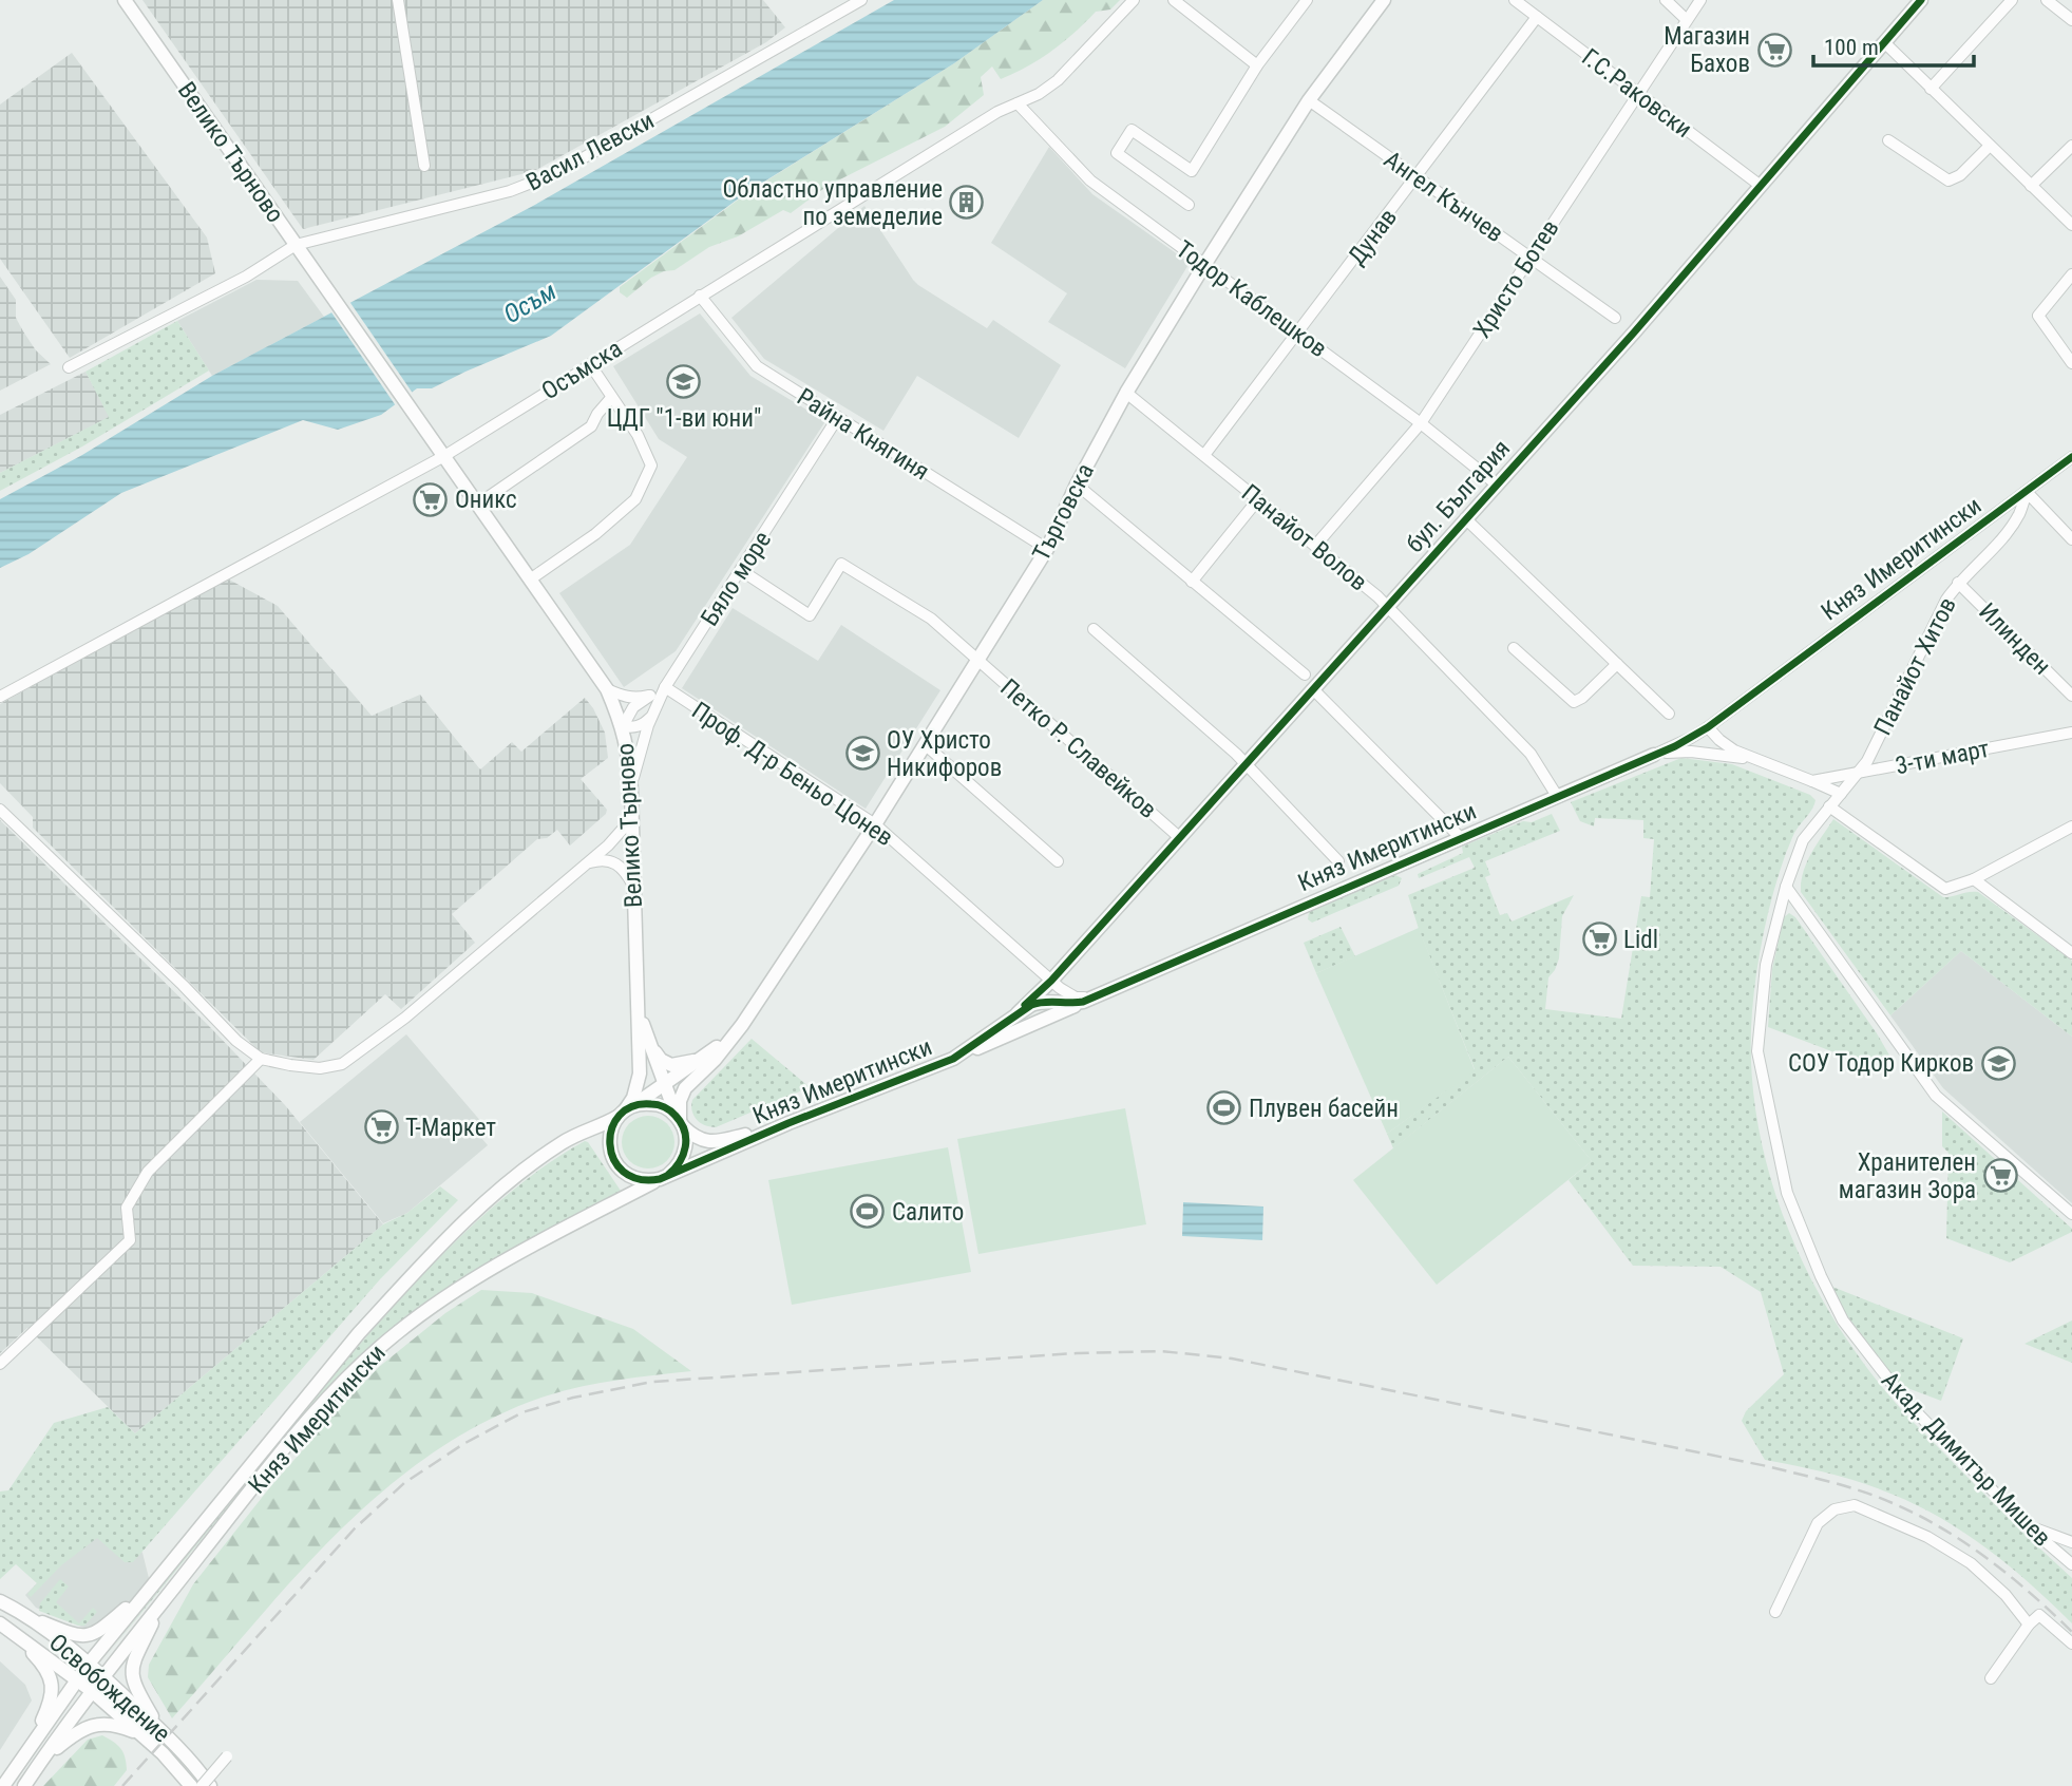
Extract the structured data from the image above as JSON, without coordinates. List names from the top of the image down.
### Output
{
  "streets": {
    "street": [
      "Г.С.Раковски",
      "Васил Левски",
      "Велико Търново",
      "Ангел Кънчев",
      "Дунав",
      "Христо Ботев",
      "Тодор Каблешков",
      "Осъмска",
      "Райна Княгиня",
      "бул. България",
      "Търговска",
      "Панайот Волов",
      "Княз Имеритински",
      "Бяло море",
      "Илинден",
      "Панайот Хитов",
      "Петко Р. Славейков",
      "3-ти март",
      "Проф. Д-р Беньо Цонев",
      "Акад. Димитър Мишев",
      "Освобождение"
    ]
  },
  "crossings": [
    ["Г.С.Раковски", "Дунав"],
    ["Г.С.Раковски", "Христо Ботев"],
    ["Г.С.Раковски", "бул. България"],
    ["Васил Левски", "Велико Търново"],
    ["Велико Търново", "Осъмска"],
    ["Велико Търново", "Княз Имеритински"],
    ["Велико Търново", "Бяло море"],
    ["Ангел Кънчев", "Дунав"],
    ["Ангел Кънчев", "Христо Ботев"],
    ["Ангел Кънчев", "Търговска"],
    ["Дунав", "Тодор Каблешков"],
    ["Дунав", "Панайот Волов"],
    ["Христо Ботев", "Тодор Каблешков"],
    ["Христо Ботев", "Панайот Волов"],
    ["Тодор Каблешков", "Осъмска"],
    ["Тодор Каблешков", "бул. България"],
    ["Тодор Каблешков", "Търговска"],
    ["Осъмска", "Райна Княгиня"],
    ["Райна Княгиня", "Търговска"],
    ["Райна Княгиня", "Бяло море"],
    ["бул. България", "Панайот Волов"],
    ["бул. България", "Княз Имеритински"],
    ["бул. България", "Петко Р. Славейков"],
    ["бул. България", "Проф. Д-р Беньо Цонев"],
    ["Търговска", "Панайот Волов"],
    ["Търговска", "Петко Р. Славейков"],
    ["Търговска", "Проф. Д-р Беньо Цонев"],
    ["Панайот Волов", "Княз Имеритински"],
    ["Княз Имеритински", "Панайот Хитов"],
    ["Княз Имеритински", "Проф. Д-р Беньо Цонев"],
    ["Княз Имеритински", "Освобождение"],
    ["Бяло море", "Петко Р. Славейков"],
    ["Бяло море", "Проф. Д-р Беньо Цонев"],
    ["Илинден", "Панайот Хитов"],
    ["Панайот Хитов", "3-ти март"],
    ["Панайот Хитов", "Акад. Димитър Мишев"],
    ["3-ти март", "Акад. Димитър Мишев"]
  ],
  "water": ["Осъм"],
  "places": {
    "supermarket": [
      "Магазин Бахов",
      "Оникс",
      "Lidl",
      "Т-Маркет",
      "Хранителен магазин Зора"
    ],
    "building": ["Областно управление по земеделие"],
    "school or university": ["ЦДГ \"1-ви юни\"", "ОУ Христо Никифоров", "СОУ Тодор Кирков"],
    "sports": ["Плувен басейн", "Салито"]
  },
  "scale_bar": "100 m"
}
